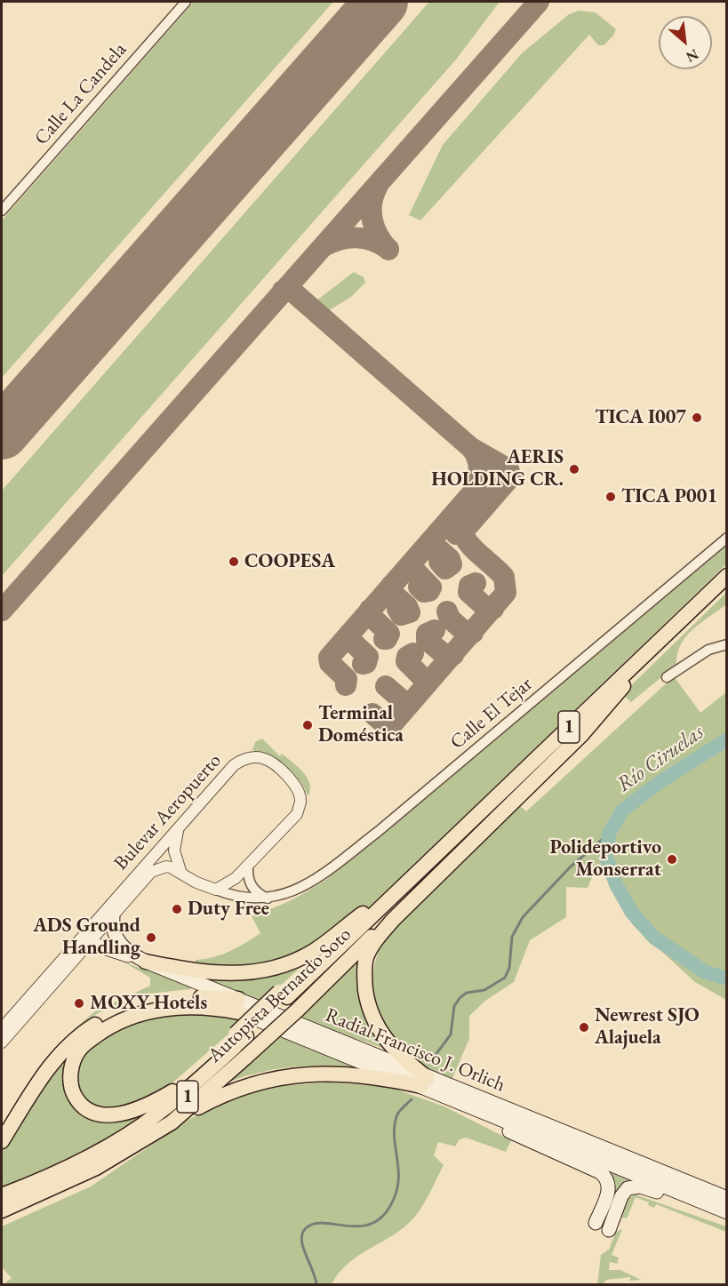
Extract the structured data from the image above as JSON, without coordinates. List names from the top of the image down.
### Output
{
  "streets": {
    "highway": ["1", "Autopista Bernardo Soto"],
    "main road": ["Radial Francisco J. Orlich"],
    "street": ["Calle La Candela", "Calle El Tejar", "Bulevar Aeropuerto"]
  },
  "crossings": [
    ["Calle El Tejar", "Bulevar Aeropuerto"],
    ["1", "Autopista Bernardo Soto"],
    ["Bulevar Aeropuerto", "Radial Francisco J. Orlich"]
  ],
  "water": ["Río Ciruelas"],
  "places": [
    "TICA I007",
    "AERIS HOLDING CR.",
    "TICA P001",
    "COOPESA",
    "Terminal Doméstica",
    "Polideportivo Monserrat",
    "Duty Free",
    "ADS Ground Handling",
    "MOXY Hotels",
    "Newrest SJO Alajuela"
  ],
  "north": "bottom right"
}
